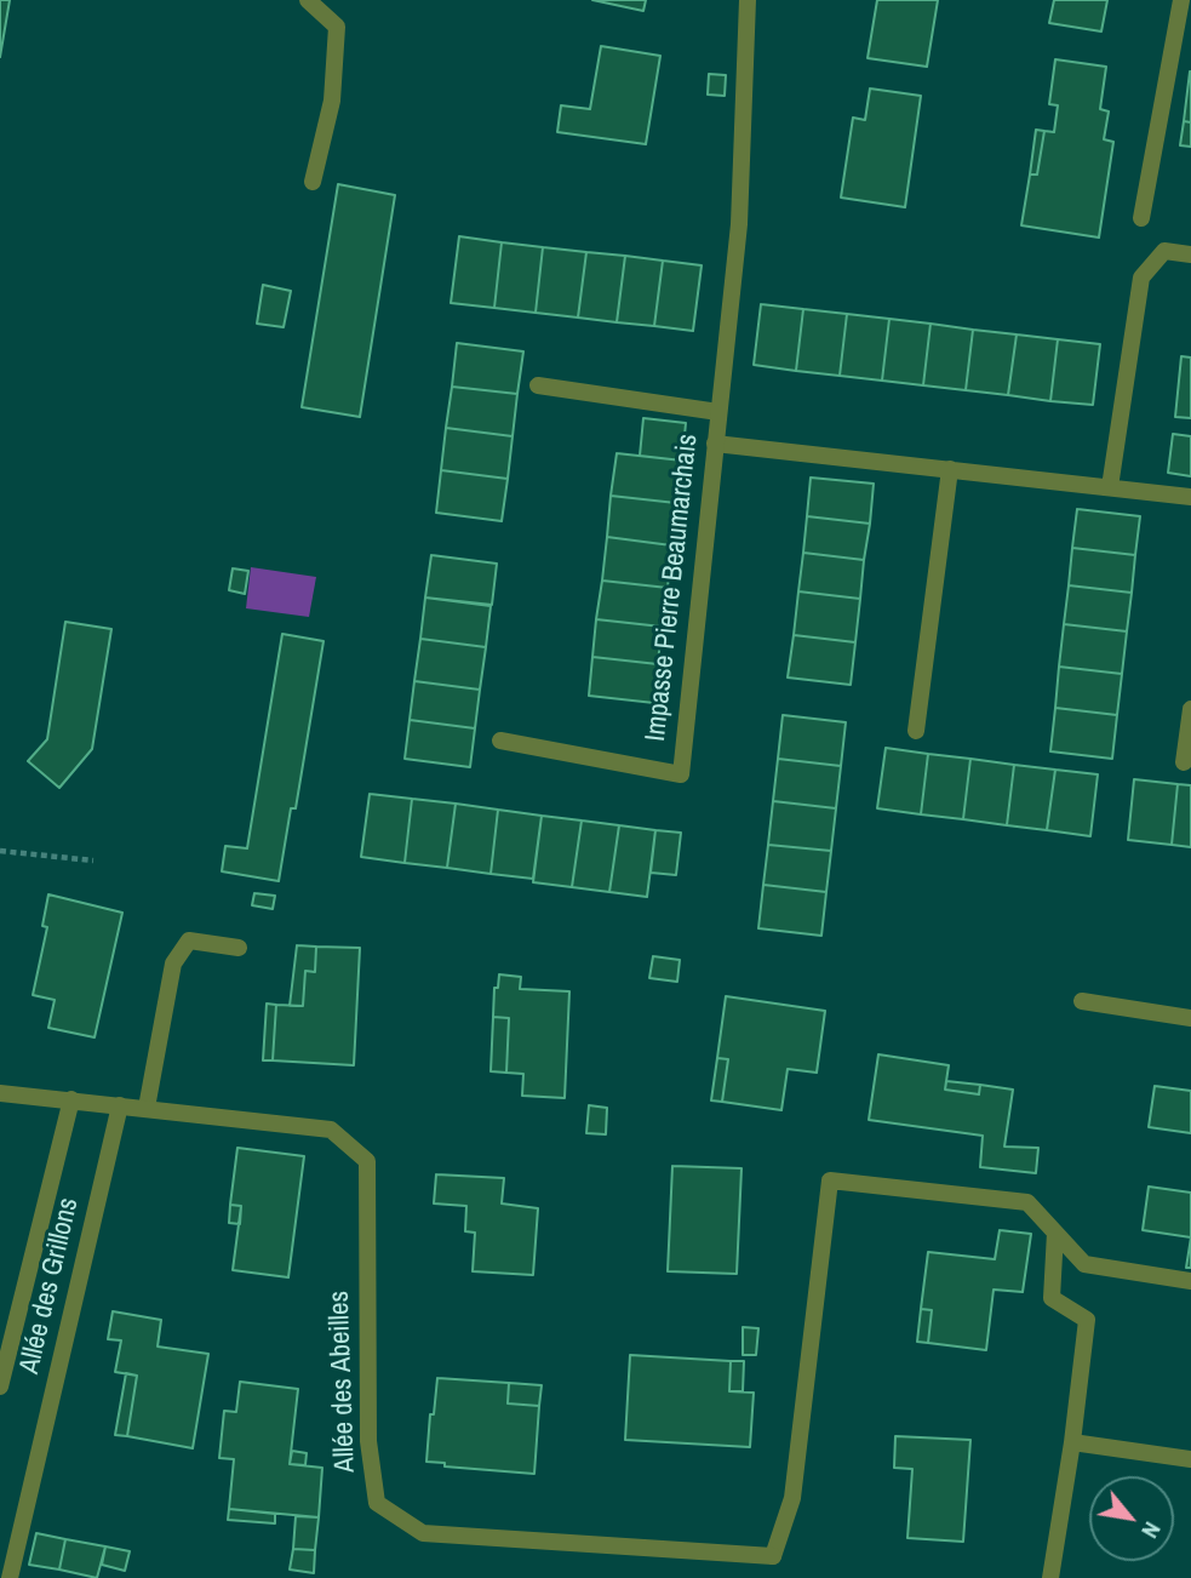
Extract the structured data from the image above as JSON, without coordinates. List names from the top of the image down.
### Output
{
  "streets": {
    "street": ["Impasse Pierre Beaumarchais", "Allée des Grillons", "Allée des Abeilles"]
  },
  "crossings": [
    ["Allée des Grillons", "Allée des Abeilles"]
  ],
  "north": "bottom right"
}
